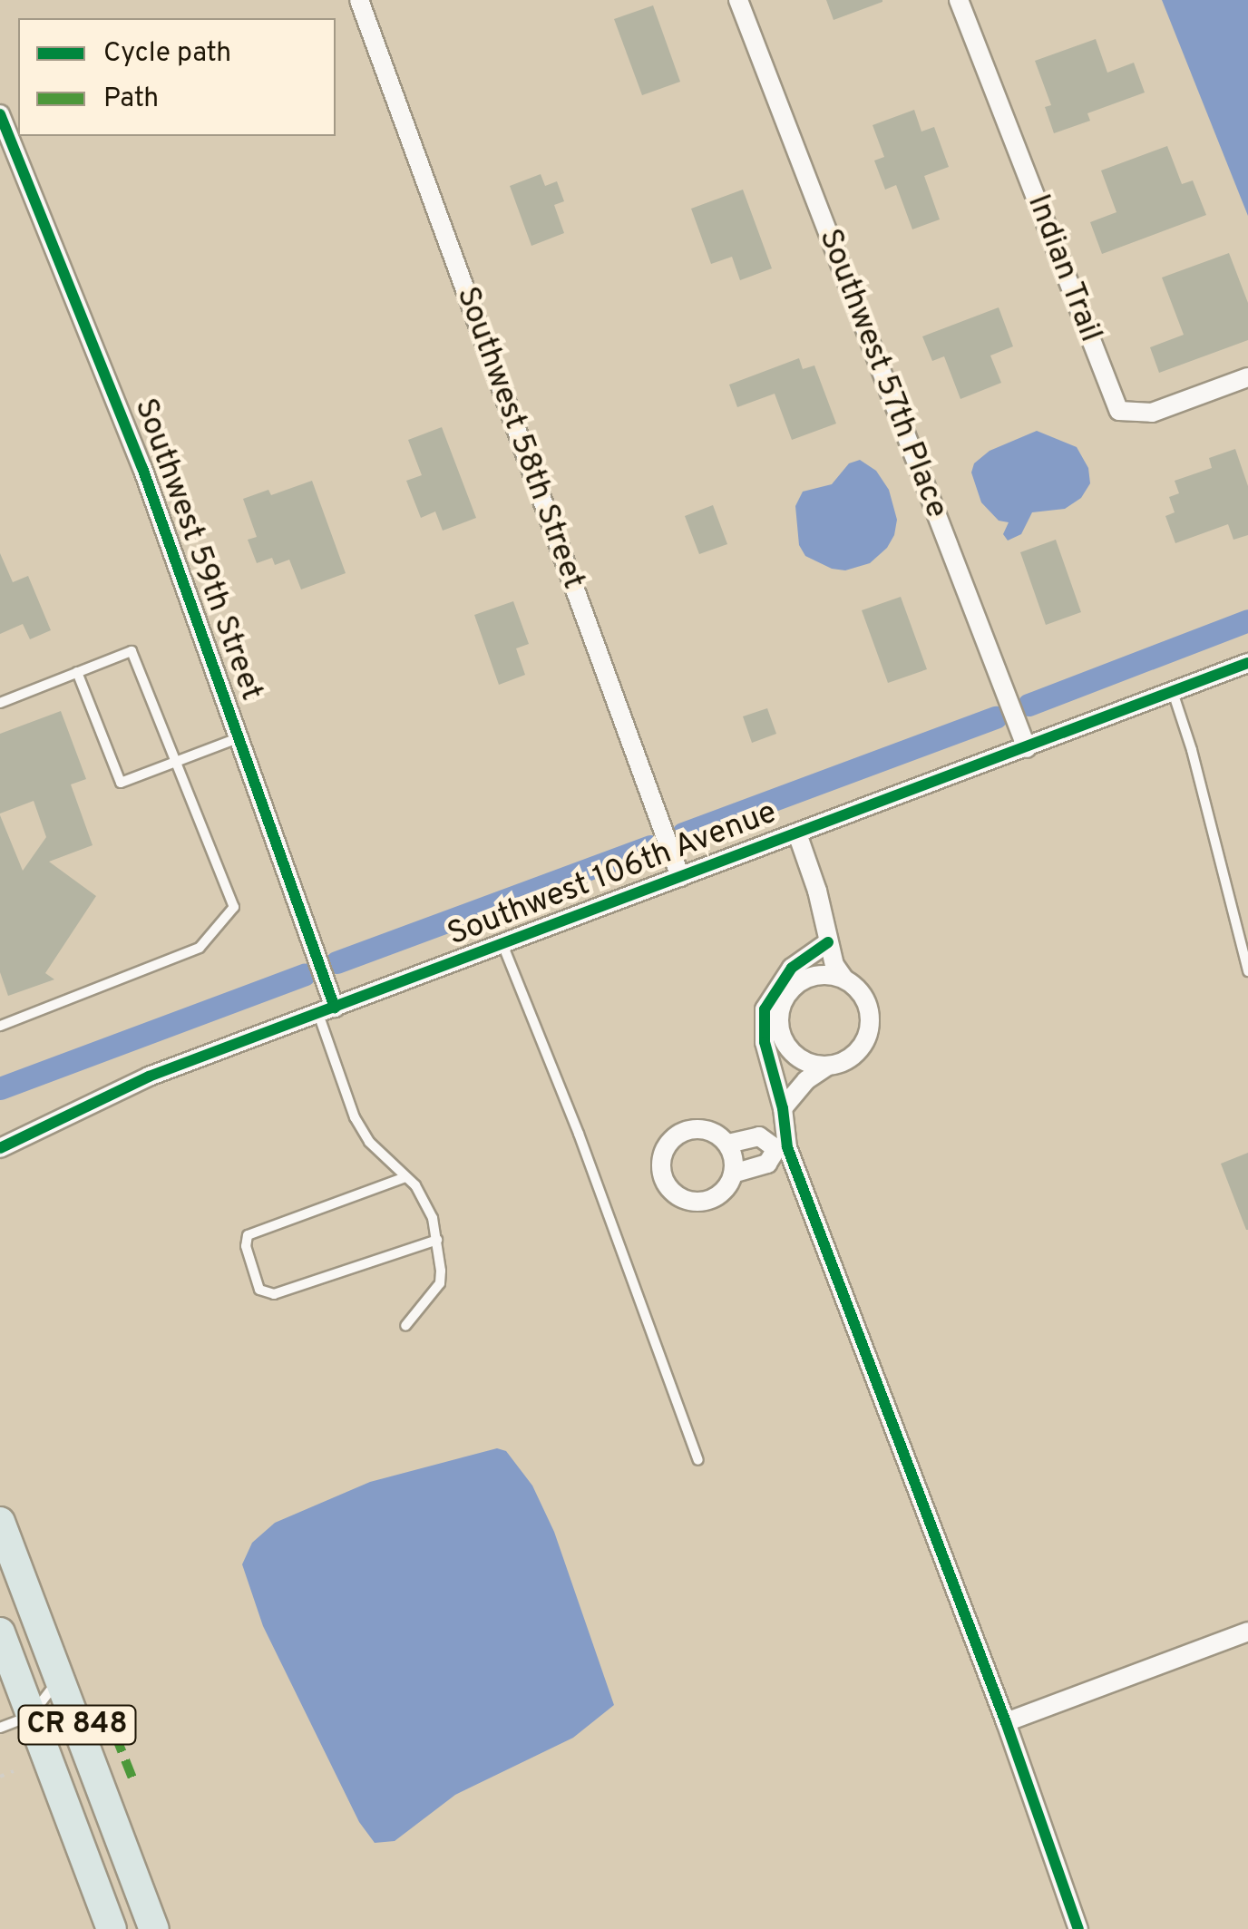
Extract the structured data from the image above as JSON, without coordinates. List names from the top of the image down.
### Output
{
  "streets": {
    "main road": ["CR 848"],
    "street": [
      "Indian Trail",
      "Southwest 57th Place",
      "Southwest 58th Street",
      "Southwest 59th Street",
      "Southwest 106th Avenue"
    ]
  },
  "crossings": [
    ["Southwest 57th Place", "Southwest 106th Avenue"],
    ["Southwest 58th Street", "Southwest 106th Avenue"],
    ["Southwest 59th Street", "Southwest 106th Avenue"]
  ],
  "legend": ["Cycle path", "Path"]
}
